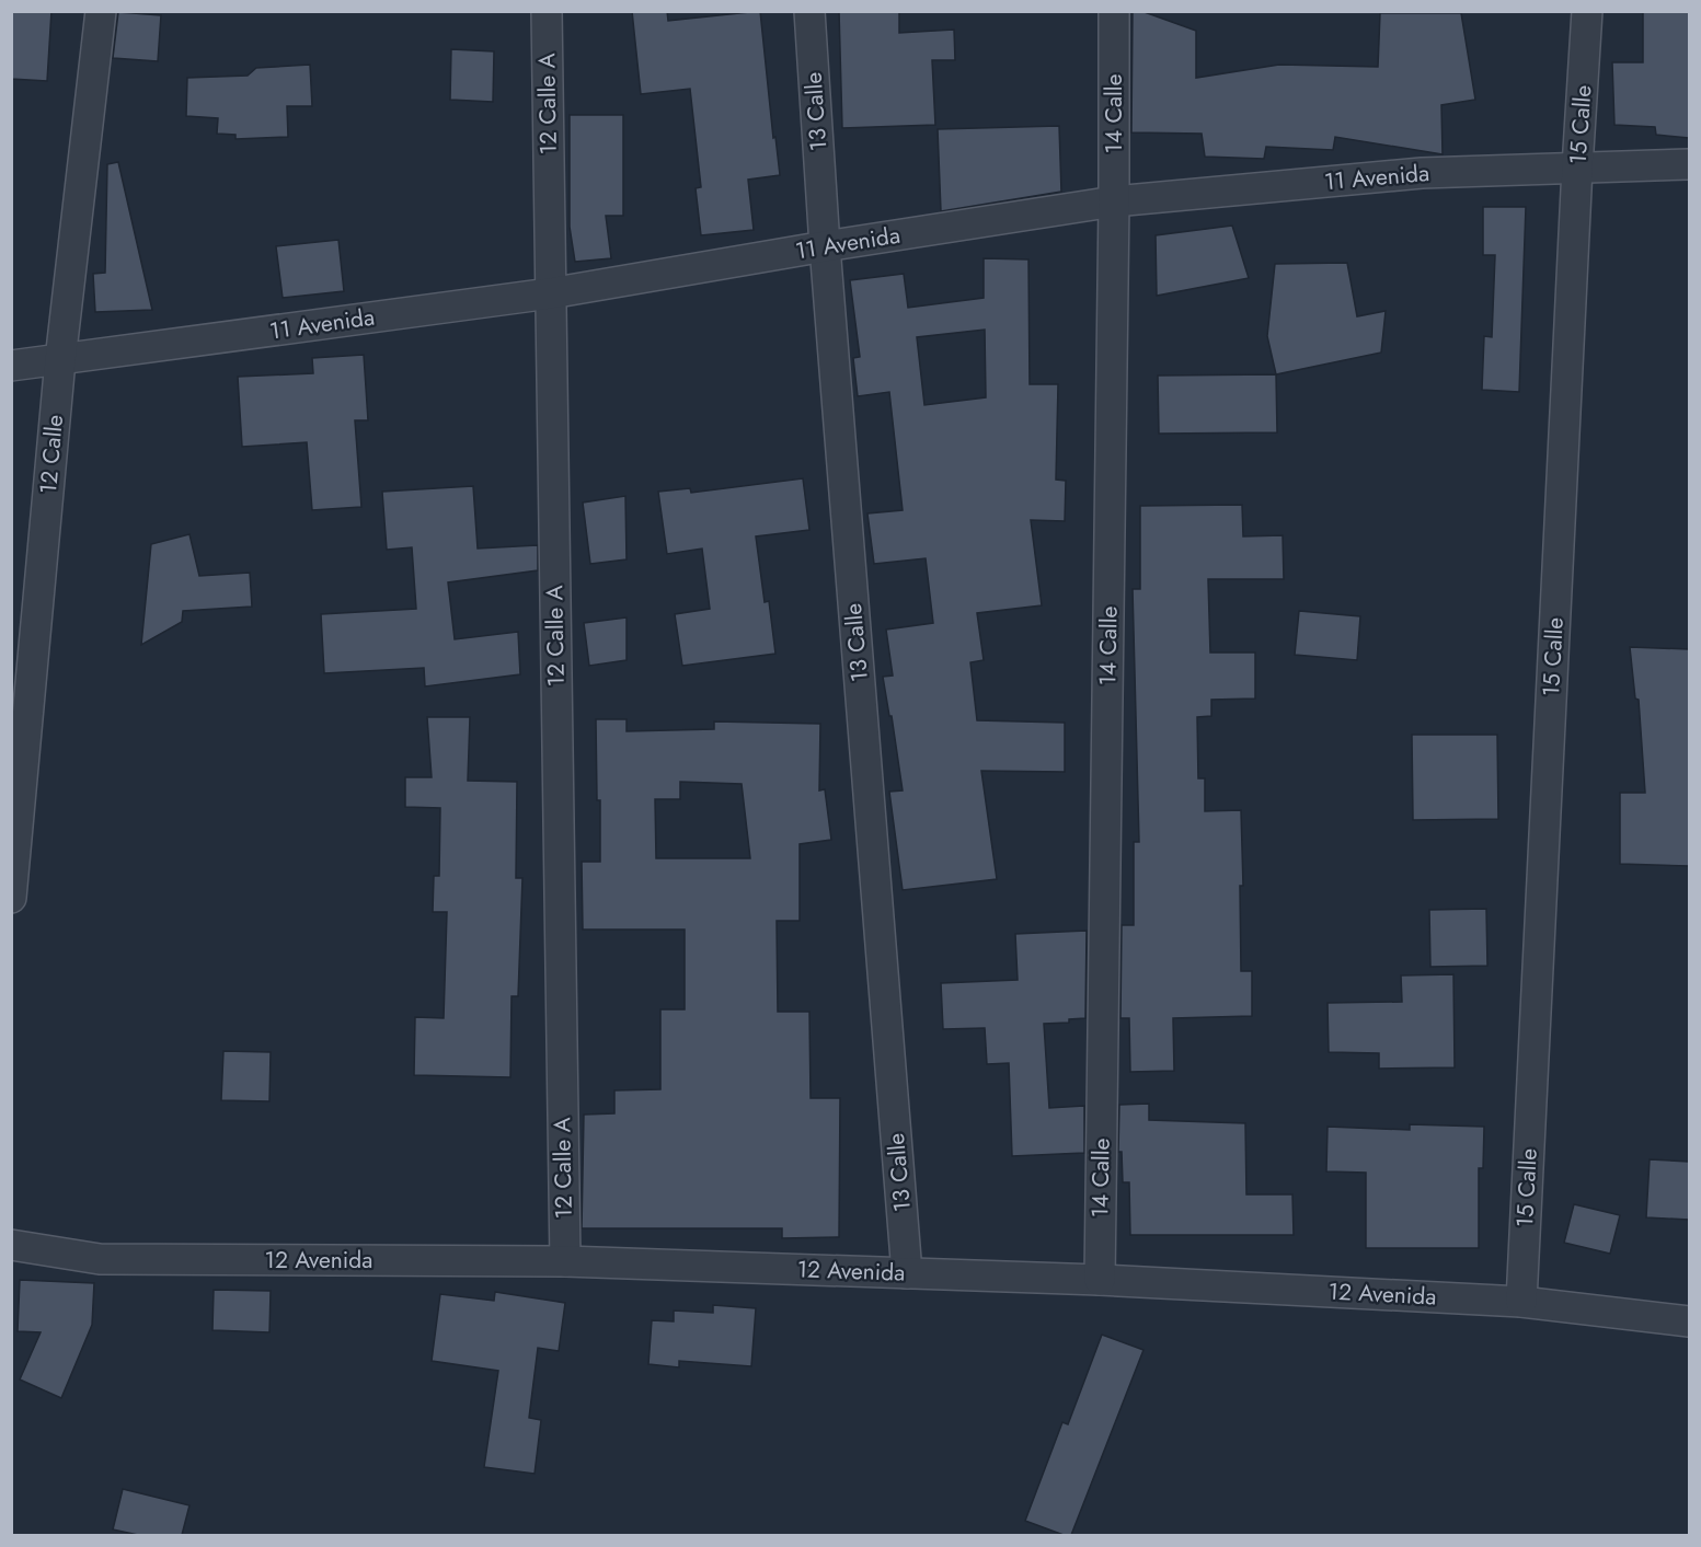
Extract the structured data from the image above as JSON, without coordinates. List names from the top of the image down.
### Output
{
  "streets": {
    "street": [
      "12 Calle A",
      "13 Calle",
      "14 Calle",
      "15 Calle",
      "11 Avenida",
      "12 Calle",
      "12 Avenida"
    ]
  },
  "crossings": [
    ["12 Calle A", "11 Avenida"],
    ["12 Calle A", "12 Avenida"],
    ["13 Calle", "11 Avenida"],
    ["13 Calle", "12 Avenida"],
    ["14 Calle", "11 Avenida"],
    ["14 Calle", "12 Avenida"],
    ["15 Calle", "11 Avenida"],
    ["15 Calle", "12 Avenida"],
    ["11 Avenida", "12 Calle"]
  ]
}
